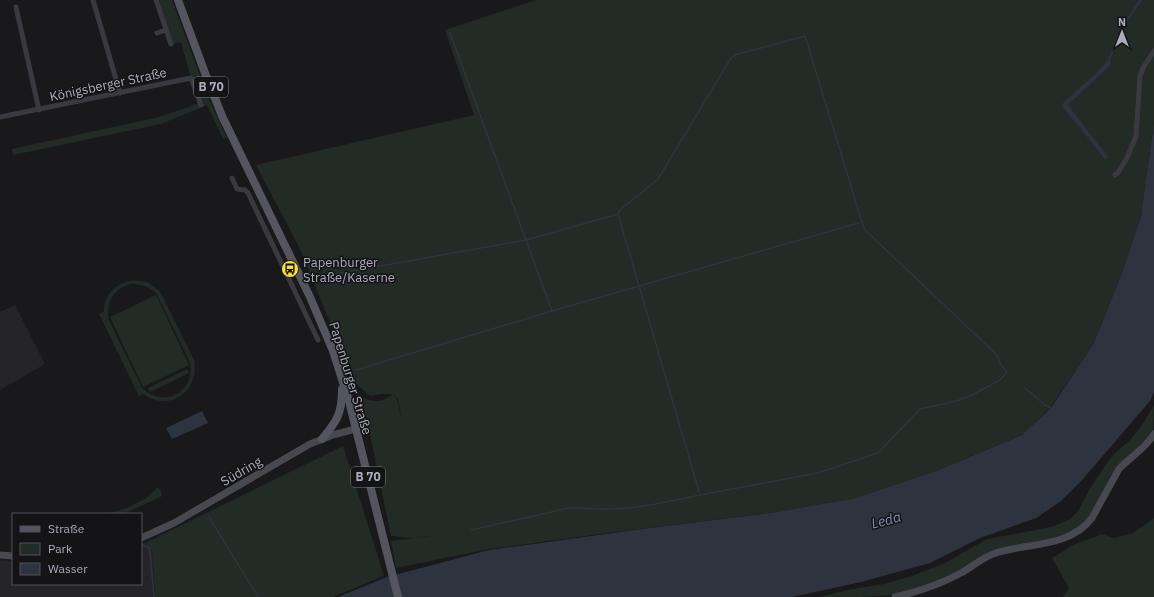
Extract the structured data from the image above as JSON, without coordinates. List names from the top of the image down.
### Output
{
  "streets": {
    "main road": ["B 70", "Papenburger Straße"],
    "street": ["Königsberger Straße", "Südring"]
  },
  "crossings": [
    ["Papenburger Straße", "Südring"]
  ],
  "water": ["Leda"],
  "places": {
    "bus stop": ["Papenburger Straße/Kaserne"]
  },
  "legend": ["Straße", "Park", "Wasser"],
  "north": "top"
}
